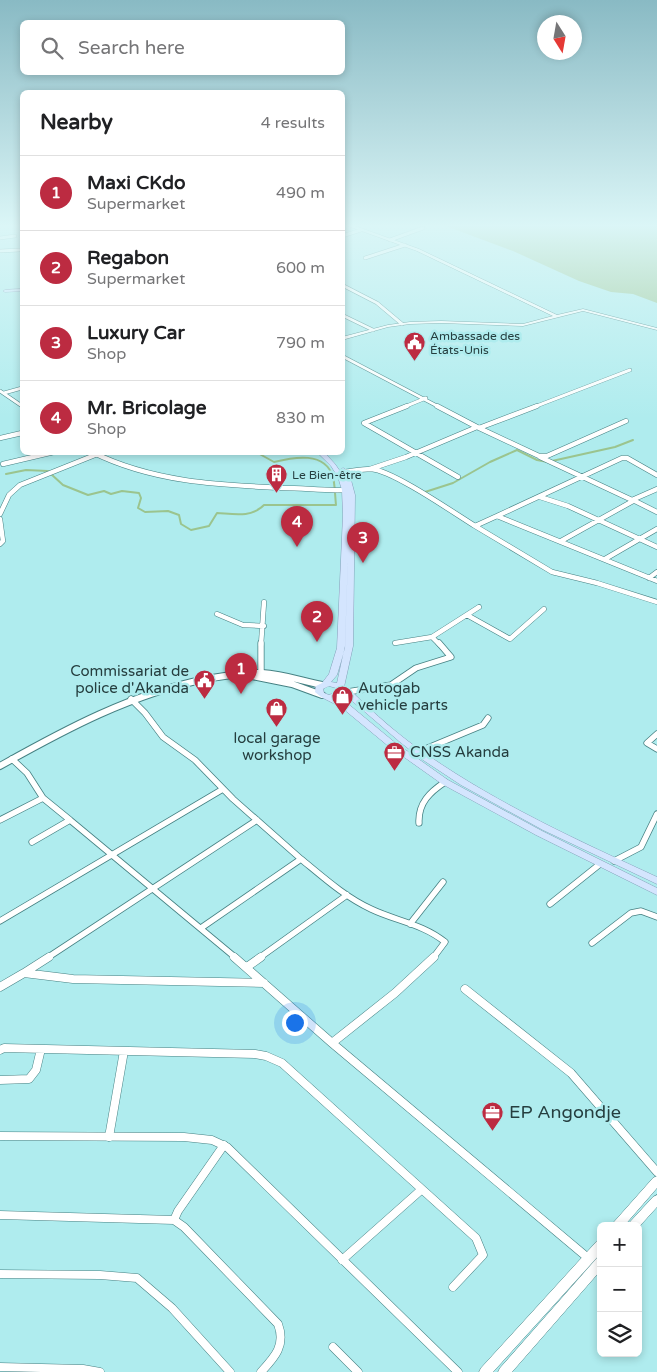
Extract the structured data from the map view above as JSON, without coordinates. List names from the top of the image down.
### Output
{
  "places": {
    "public building": ["Ambassade des États-Unis", "Commissariat de police d'Akanda"],
    "building": ["Le Bien-être"],
    "shop": ["Autogab vehicle parts", "local garage workshop"],
    "office": ["CNSS Akanda", "EP Angondje"]
  },
  "north": "bottom",
  "page": {
    "search": "Search here",
    "heading": ["Nearby", "4 results"],
    "list": [
      {
        "mark": "1",
        "name": "Maxi CKdo",
        "note": "Supermarket",
        "value": "490 m"
      },
      {
        "mark": "2",
        "name": "Regabon",
        "note": "Supermarket",
        "value": "600 m"
      },
      {
        "mark": "3",
        "name": "Luxury Car",
        "note": "Shop",
        "value": "790 m"
      },
      {
        "mark": "4",
        "name": "Mr. Bricolage",
        "note": "Shop",
        "value": "830 m"
      }
    ],
    "pins": [
      "4",
      "3",
      "2",
      "1"
    ],
    "map_buttons": ["+", "−"]
  }
}
